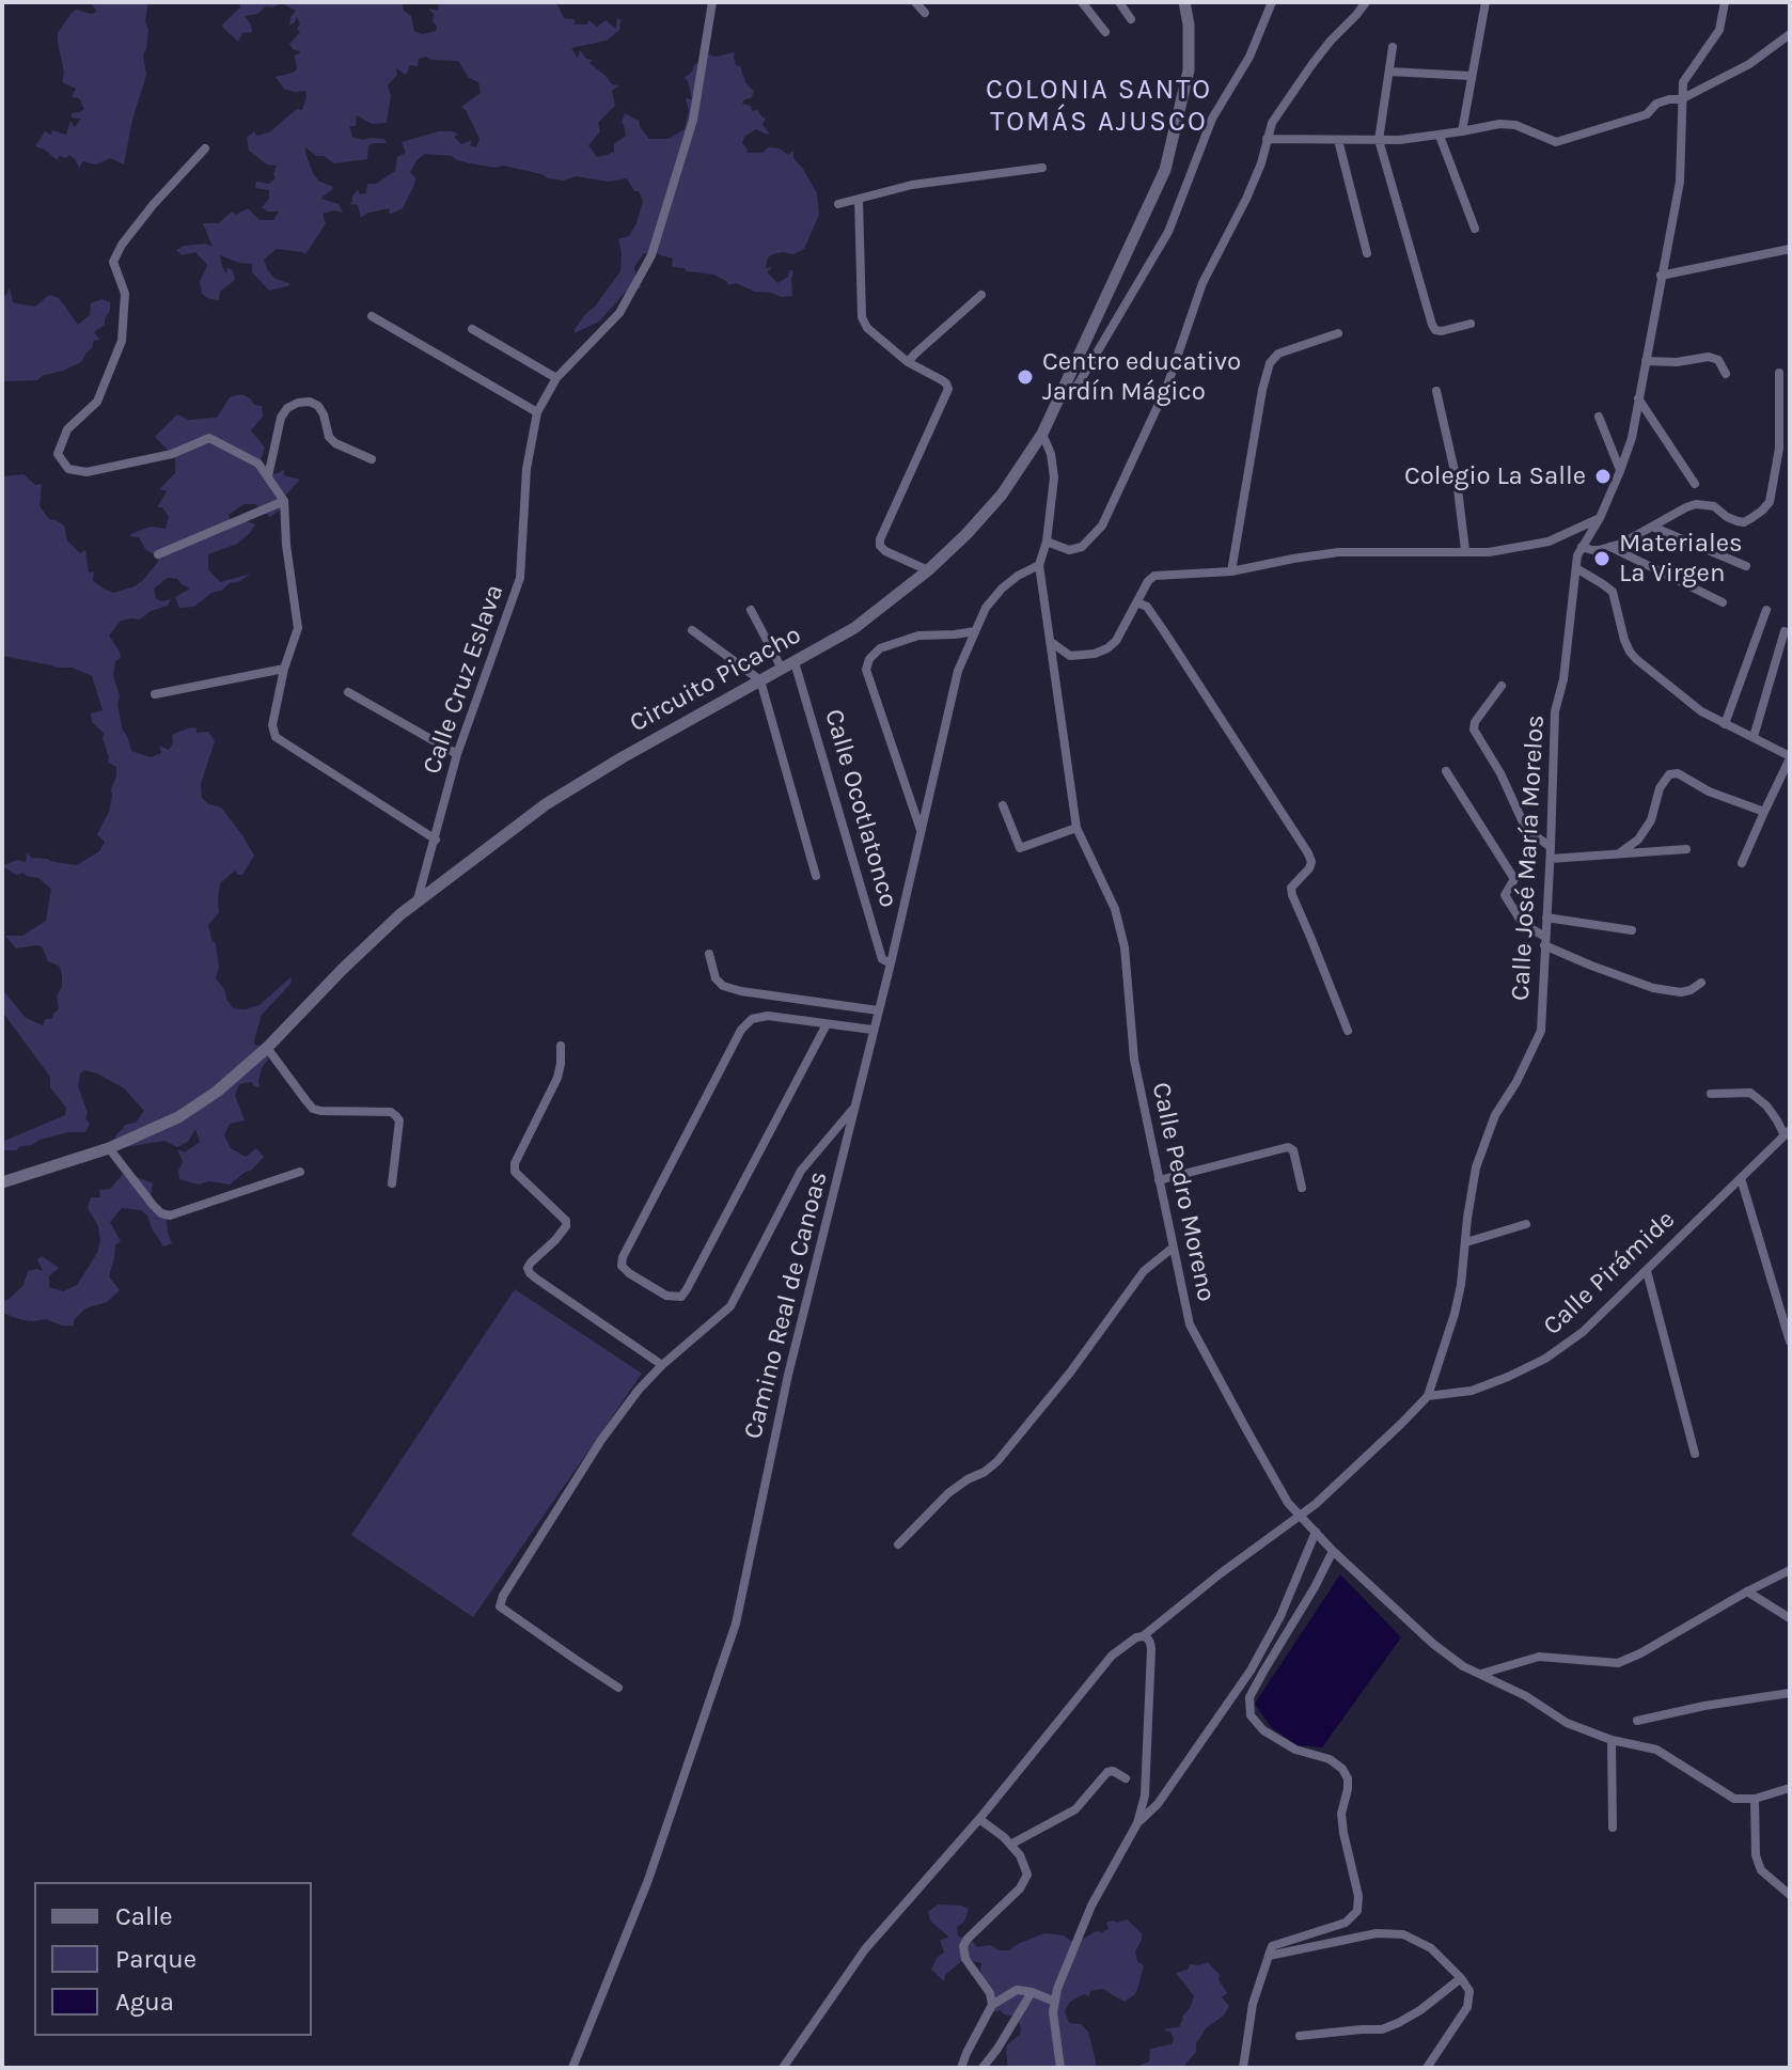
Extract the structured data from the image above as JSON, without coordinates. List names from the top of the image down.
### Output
{
  "streets": {
    "main road": ["Circuito Picacho"],
    "street": [
      "Calle Cruz Eslava",
      "Calle Ocotlatonco",
      "Calle José María Morelos",
      "Calle Pedro Moreno",
      "Calle Pirámide",
      "Camino Real de Canoas"
    ]
  },
  "crossings": [
    ["Calle Cruz Eslava", "Circuito Picacho"],
    ["Circuito Picacho", "Calle Ocotlatonco"],
    ["Circuito Picacho", "Calle Pedro Moreno"],
    ["Calle Ocotlatonco", "Camino Real de Canoas"],
    ["Calle José María Morelos", "Calle Pedro Moreno"],
    ["Calle José María Morelos", "Calle Pirámide"],
    ["Calle Pedro Moreno", "Camino Real de Canoas"]
  ],
  "districts": ["COLONIA SANTO TOMÁS AJUSCO"],
  "places": ["Centro educativo Jardín Mágico", "Colegio La Salle", "Materiales La Virgen"],
  "legend": ["Calle", "Parque", "Agua"]
}
